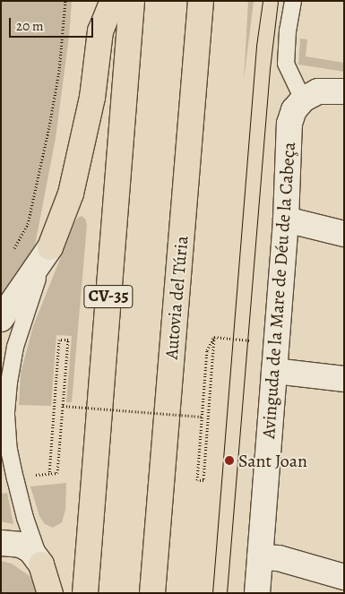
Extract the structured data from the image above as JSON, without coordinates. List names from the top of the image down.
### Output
{
  "streets": {
    "highway": ["CV-35", "Autovia del Túria"],
    "street": ["Avinguda de la Mare de Déu de la Cabeça"]
  },
  "places": ["Sant Joan"],
  "scale_bar": "20 m"
}
